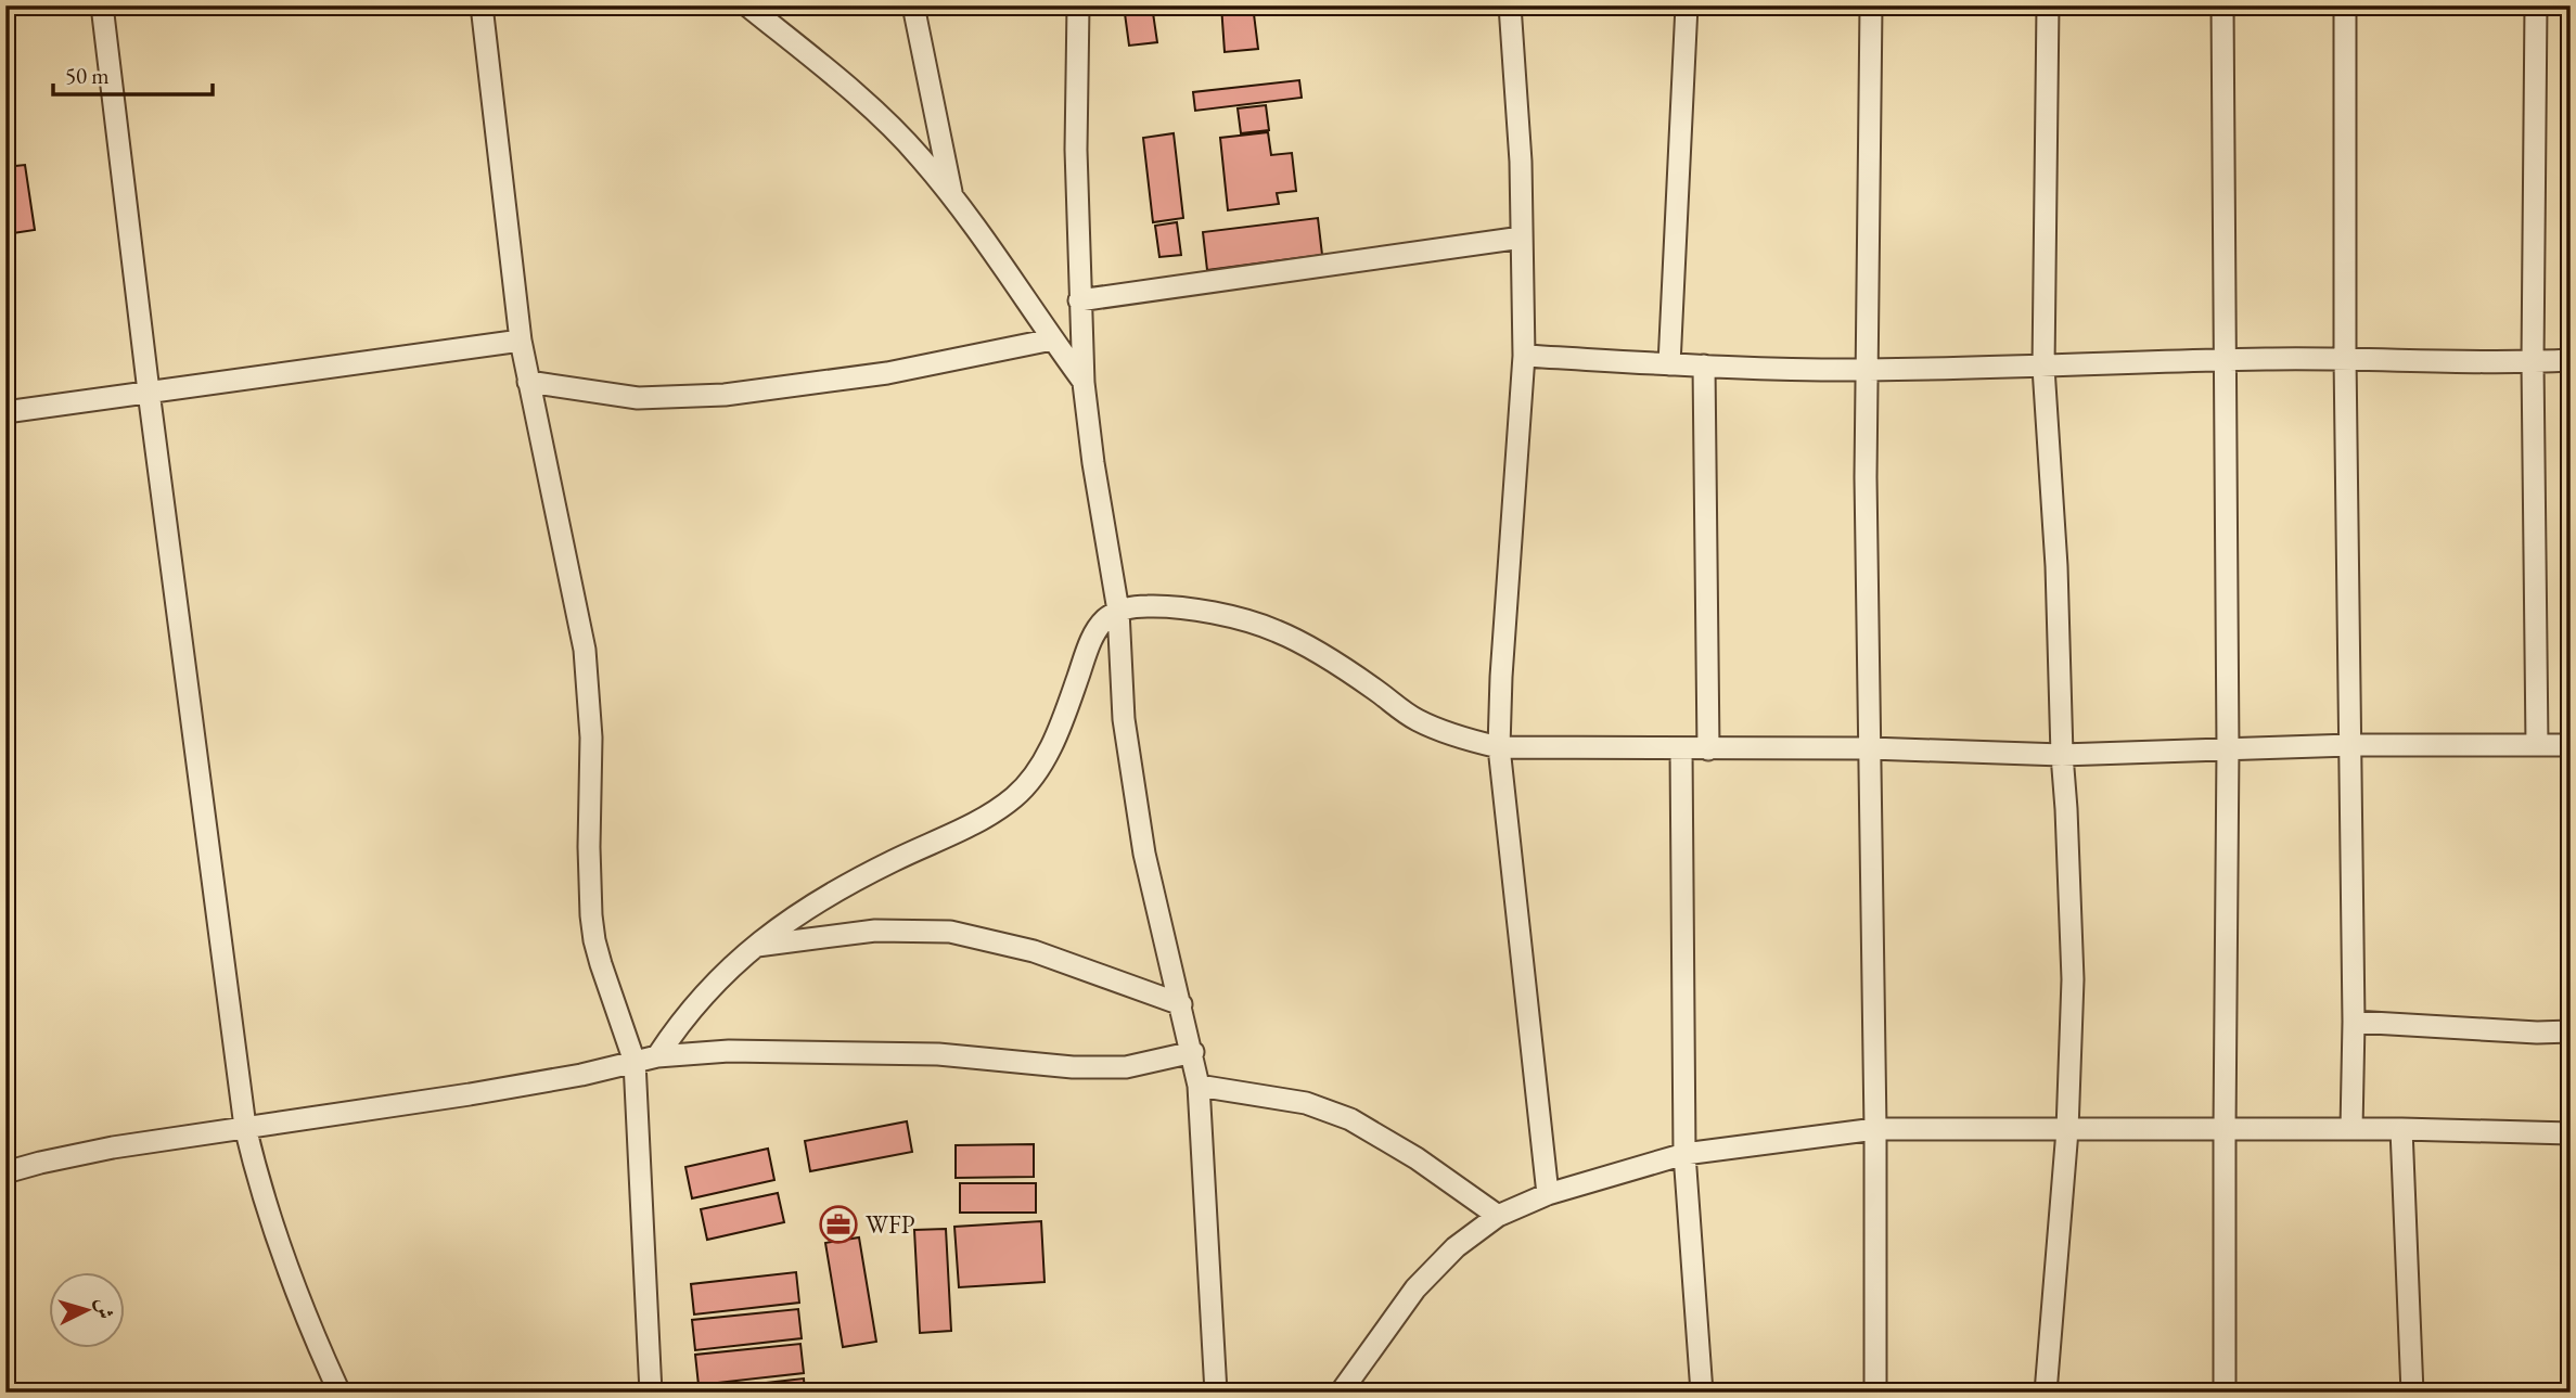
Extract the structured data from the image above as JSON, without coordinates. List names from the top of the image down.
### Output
{
  "places": {
    "office": ["WFP"]
  },
  "scale_bar": "50 m",
  "north": "right"
}
